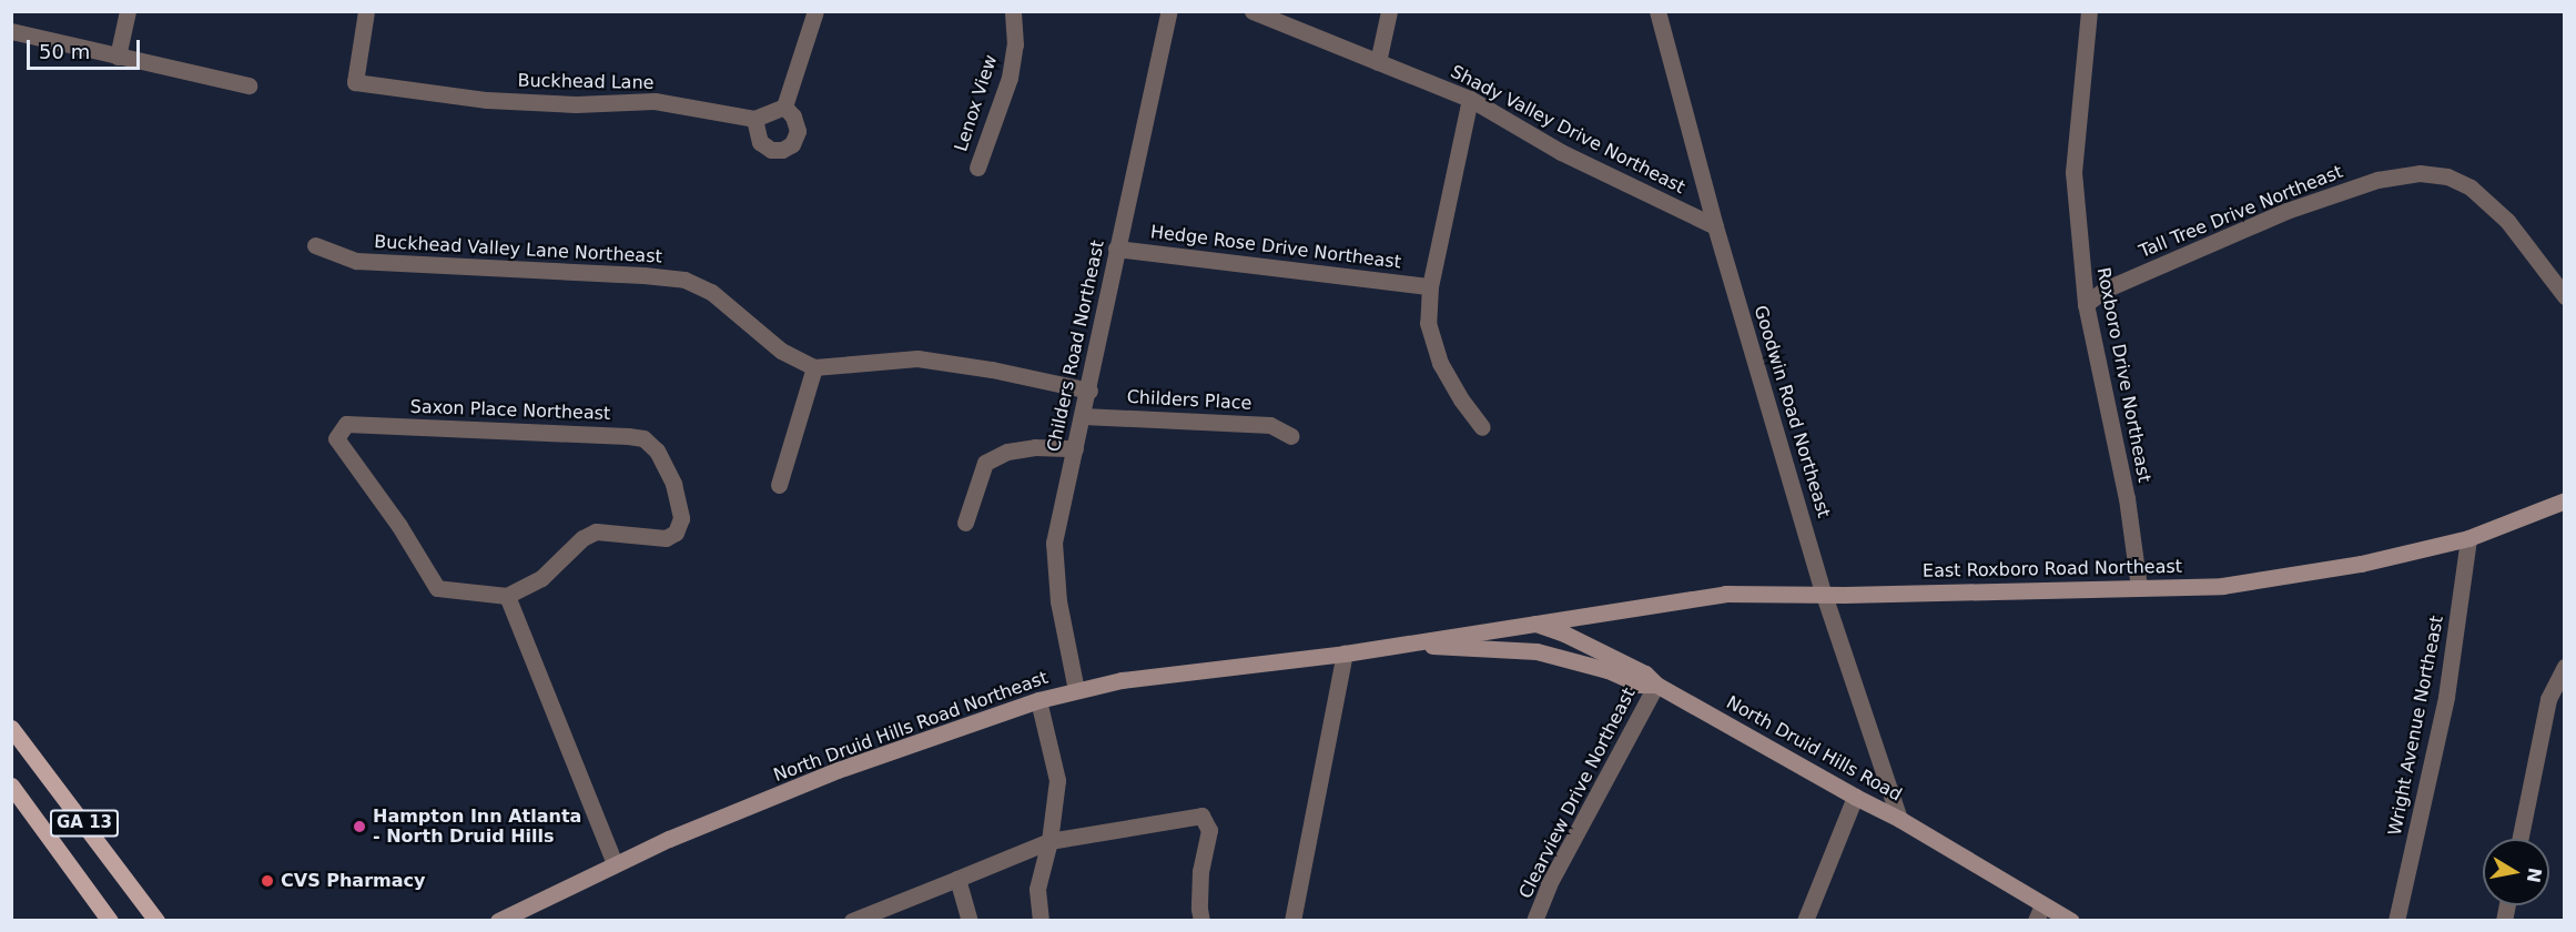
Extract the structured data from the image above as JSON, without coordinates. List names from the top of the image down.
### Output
{
  "streets": {
    "main road": [
      "East Roxboro Road Northeast",
      "North Druid Hills Road Northeast",
      "North Druid Hills Road",
      "GA 13"
    ],
    "street": [
      "Buckhead Lane",
      "Lenox View",
      "Shady Valley Drive Northeast",
      "Tall Tree Drive Northeast",
      "Hedge Rose Drive Northeast",
      "Buckhead Valley Lane Northeast",
      "Childers Road Northeast",
      "Roxboro Drive Northeast",
      "Childers Place",
      "Saxon Place Northeast",
      "Goodwin Road Northeast",
      "Wright Avenue Northeast",
      "Clearview Drive Northeast"
    ]
  },
  "crossings": [
    ["Shady Valley Drive Northeast", "Goodwin Road Northeast"],
    ["Tall Tree Drive Northeast", "Roxboro Drive Northeast"],
    ["Hedge Rose Drive Northeast", "Childers Road Northeast"],
    ["Childers Road Northeast", "Childers Place"],
    ["Childers Road Northeast", "North Druid Hills Road Northeast"],
    ["Roxboro Drive Northeast", "East Roxboro Road Northeast"],
    ["Goodwin Road Northeast", "East Roxboro Road Northeast"],
    ["Goodwin Road Northeast", "North Druid Hills Road"],
    ["East Roxboro Road Northeast", "Wright Avenue Northeast"],
    ["East Roxboro Road Northeast", "North Druid Hills Road Northeast"],
    ["East Roxboro Road Northeast", "North Druid Hills Road"],
    ["North Druid Hills Road Northeast", "North Druid Hills Road"],
    ["North Druid Hills Road Northeast", "Clearview Drive Northeast"],
    ["North Druid Hills Road", "Clearview Drive Northeast"]
  ],
  "places": ["Hampton Inn Atlanta - North Druid Hills", "CVS Pharmacy"],
  "scale_bar": "50 m",
  "north": "right"
}
